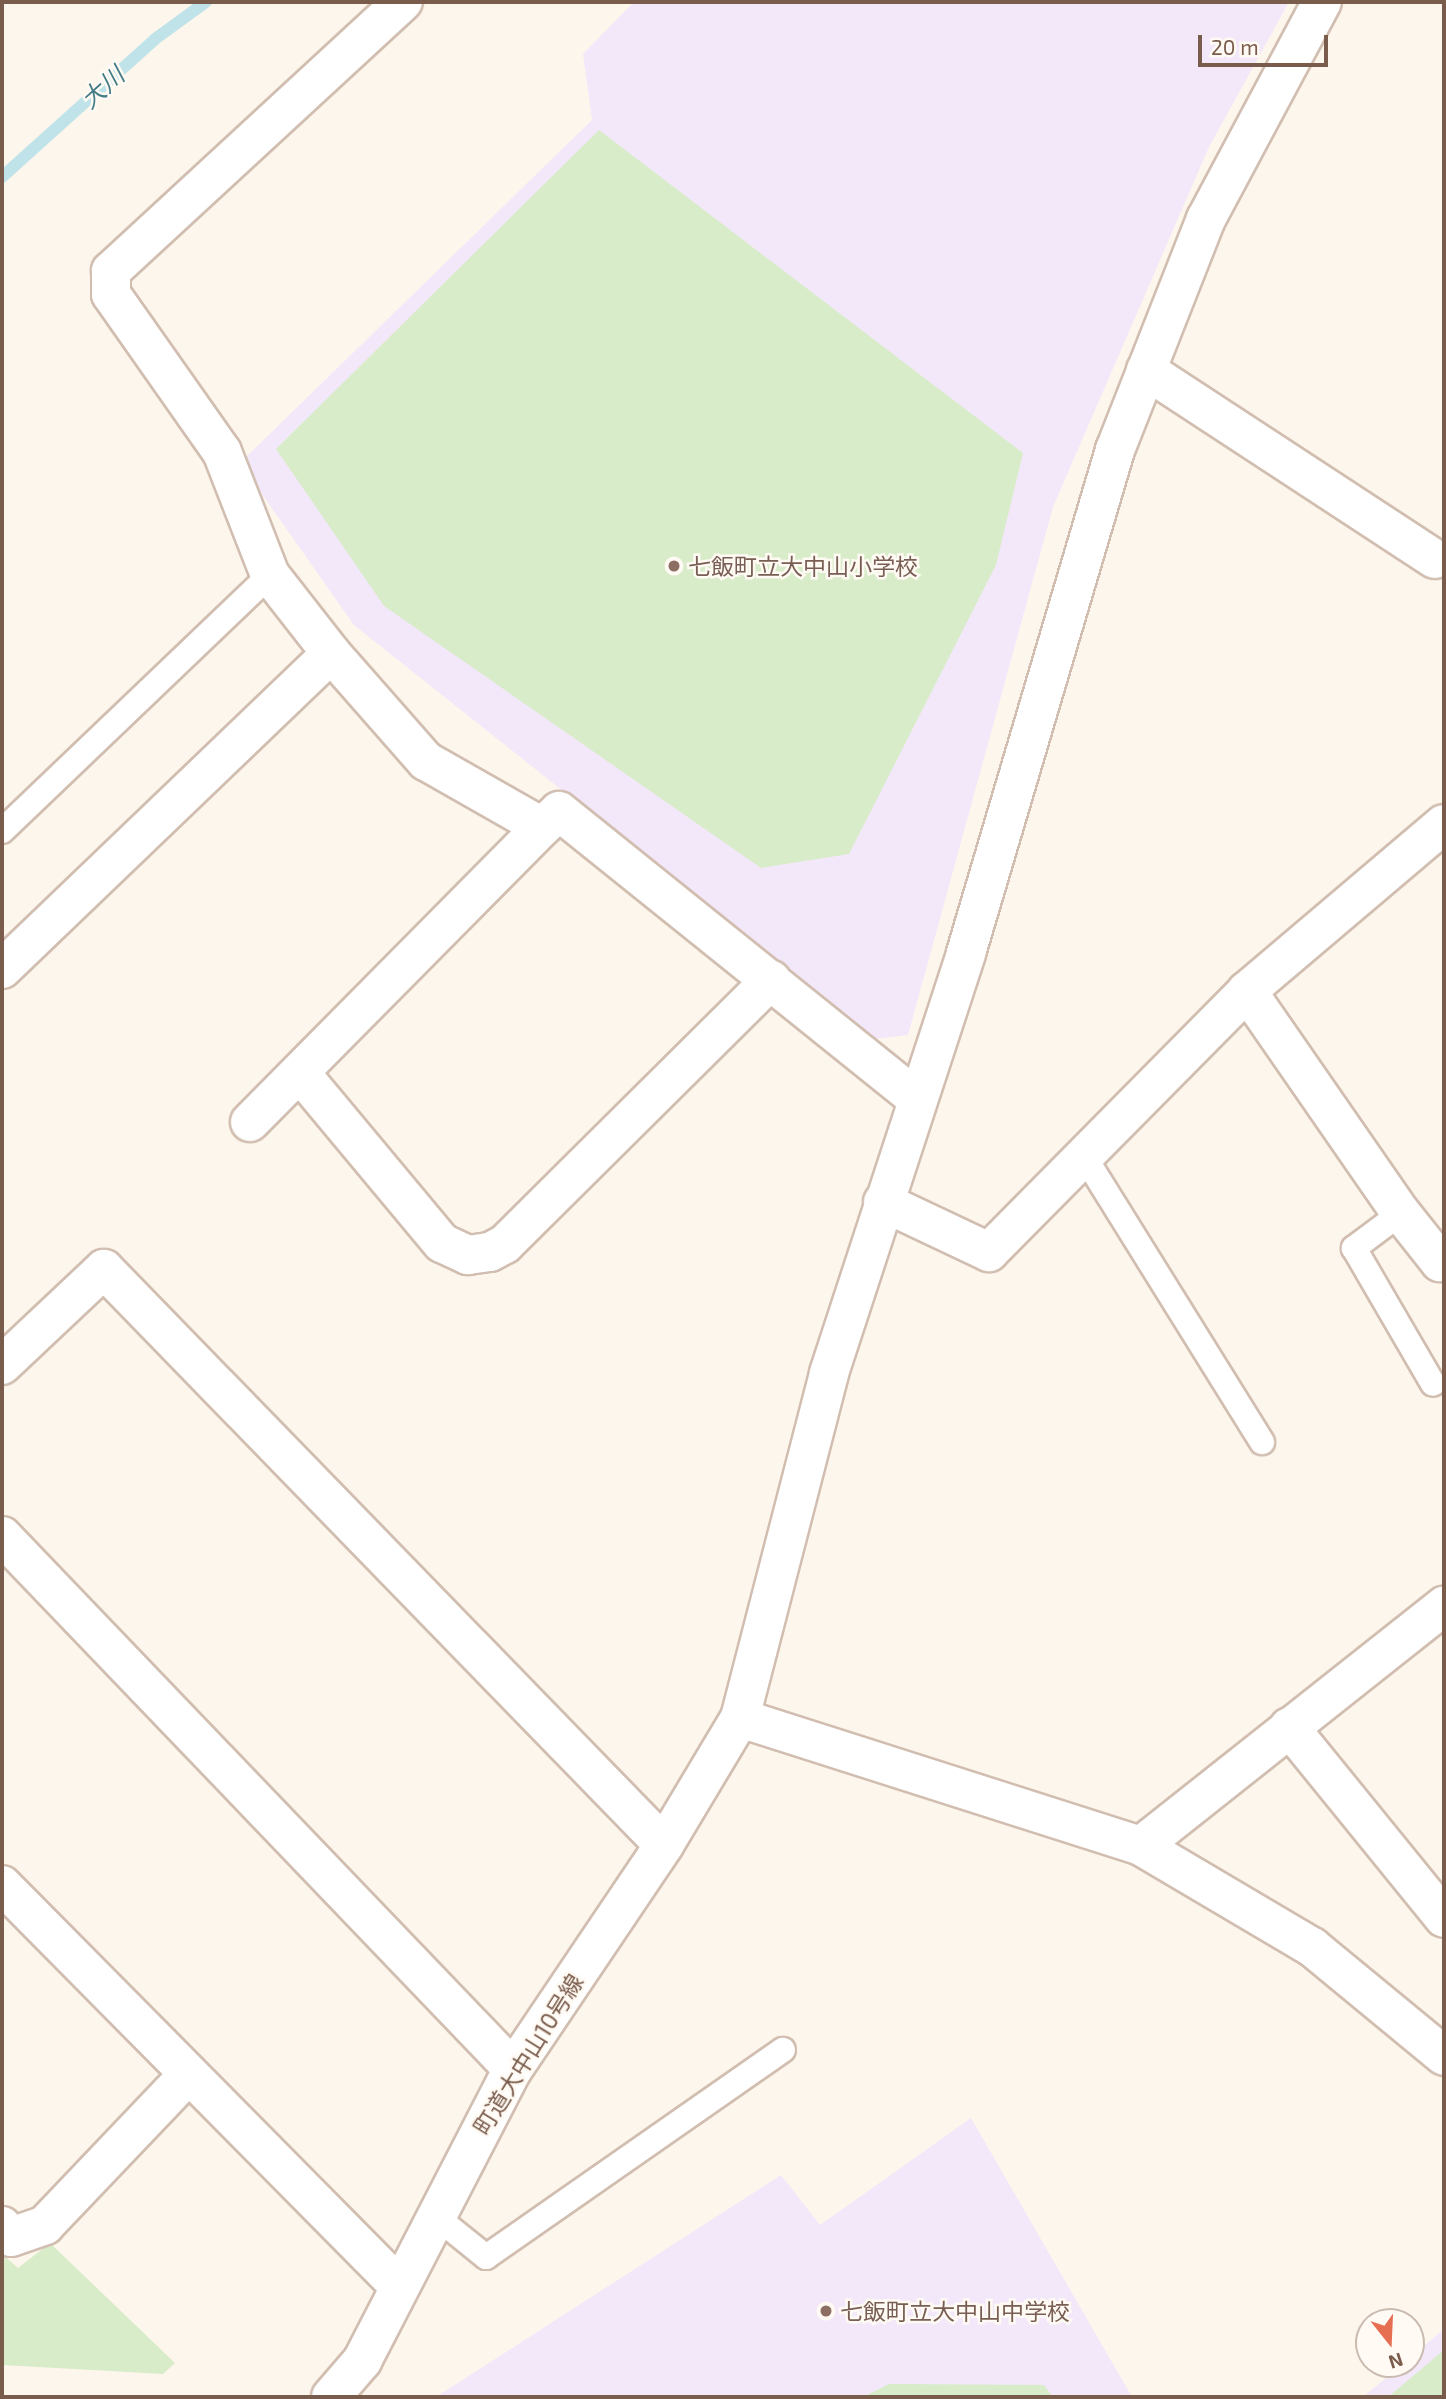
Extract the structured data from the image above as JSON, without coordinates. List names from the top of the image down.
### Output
{
  "streets": {
    "street": ["町道大中山10号線"]
  },
  "water": ["大川"],
  "places": ["七飯町立大中山小学校", "七飯町立大中山中学校"],
  "scale_bar": "20 m",
  "north": "bottom"
}
